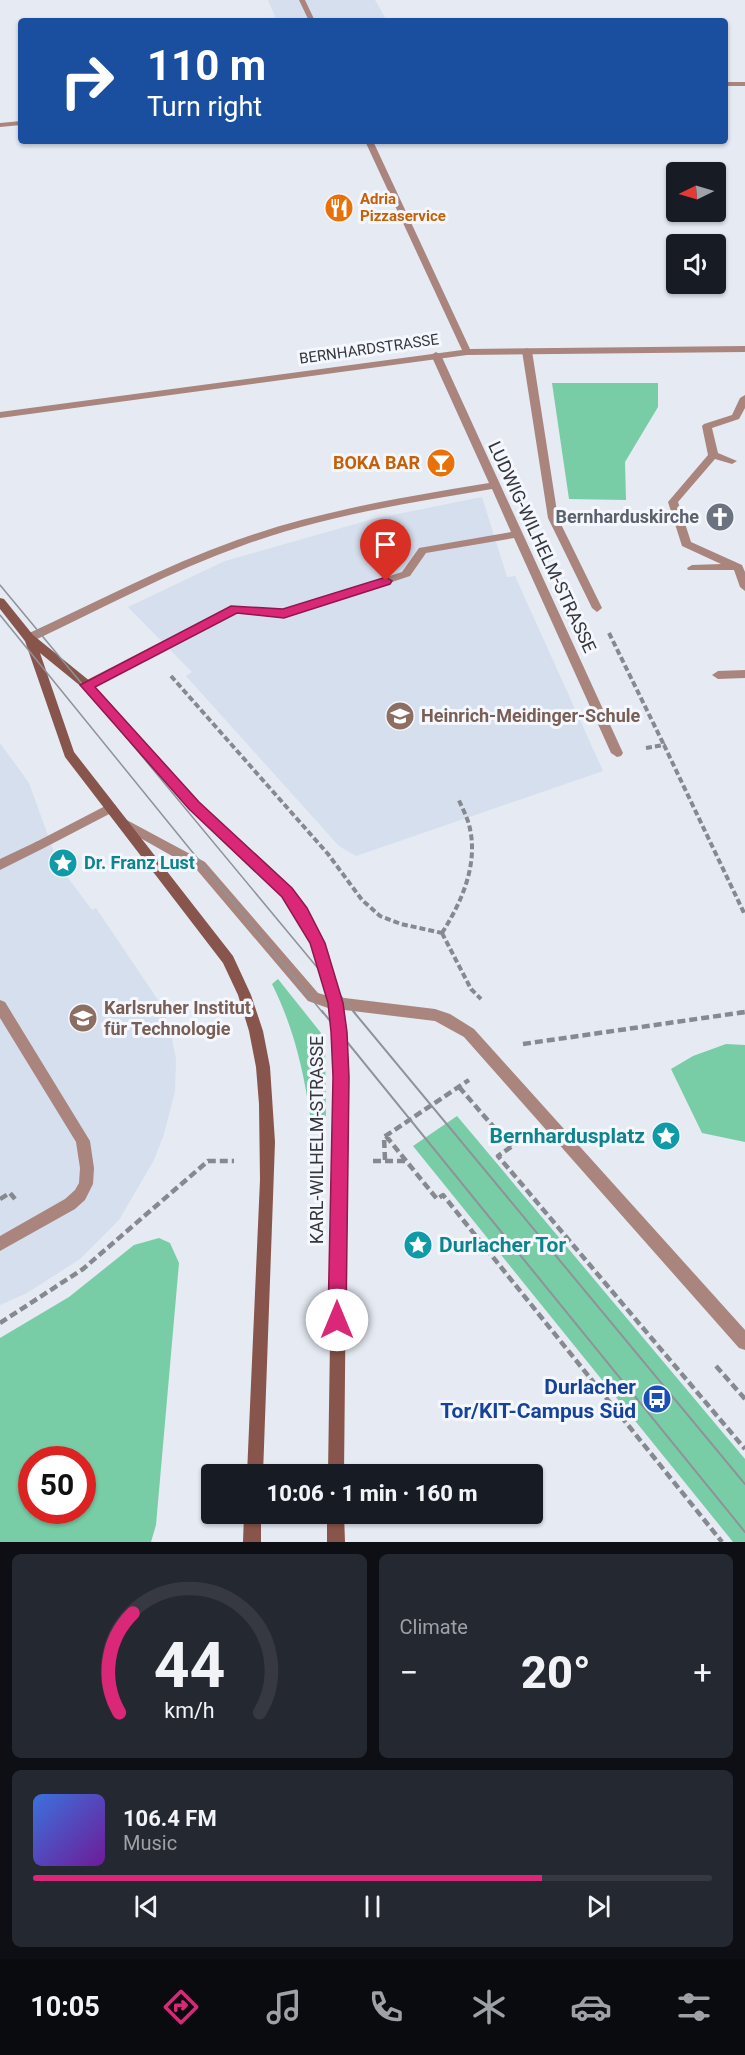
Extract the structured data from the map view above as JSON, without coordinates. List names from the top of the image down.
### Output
{
  "streets": {
    "main road": ["KARL-WILHELM-STRASSE"],
    "street": ["BERNHARDSTRASSE", "LUDWIG-WILHELM-STRASSE"]
  },
  "crossings": [
    ["BERNHARDSTRASSE", "LUDWIG-WILHELM-STRASSE"]
  ],
  "places": {
    "restaurant": ["Adria Pizzaservice"],
    "bar": ["BOKA BAR"],
    "church": ["Bernharduskirche"],
    "school or university": ["Heinrich-Meidinger-Schule", "Karlsruher Institut für Technologie"],
    "place": ["Dr. Franz Lust", "Bernhardusplatz", "Durlacher Tor"],
    "bus stop": ["Durlacher Tor/KIT-Campus Süd"]
  },
  "north": "left",
  "page": {
    "turn": ["110 m", "Turn right"],
    "limit": "50",
    "trip": "10:06 · 1 min · 160 m",
    "tile": "Climate",
    "heat": ["−", "20°", "+"],
    "song": ["106.4 FM", "Music"],
    "tabs": "10:05",
    "gauge": ["44", "km/h"]
  }
}
